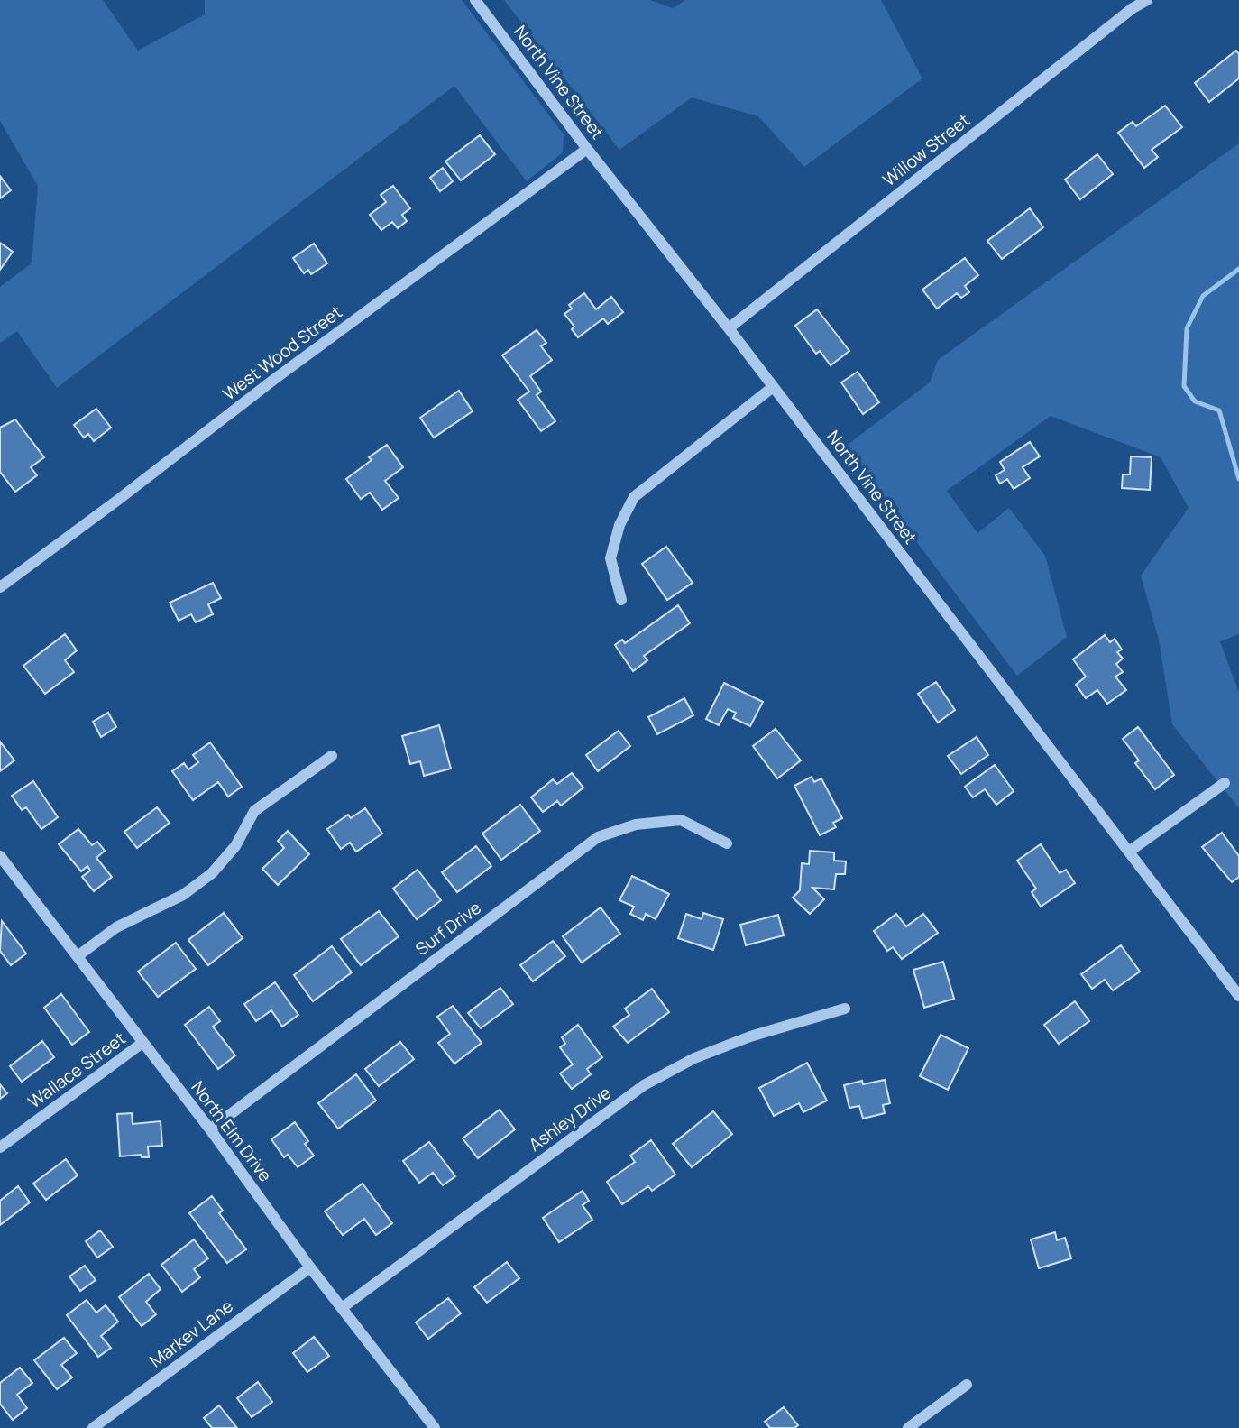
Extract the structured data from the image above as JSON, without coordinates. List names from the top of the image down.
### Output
{
  "streets": {
    "street": [
      "North Vine Street",
      "Willow Street",
      "West Wood Street",
      "Surf Drive",
      "Wallace Street",
      "Ashley Drive",
      "North Elm Drive",
      "Markev Lane"
    ]
  },
  "crossings": [
    ["North Vine Street", "Willow Street"],
    ["North Vine Street", "West Wood Street"],
    ["Surf Drive", "North Elm Drive"],
    ["Wallace Street", "North Elm Drive"],
    ["Ashley Drive", "North Elm Drive"],
    ["North Elm Drive", "Markev Lane"]
  ]
}
